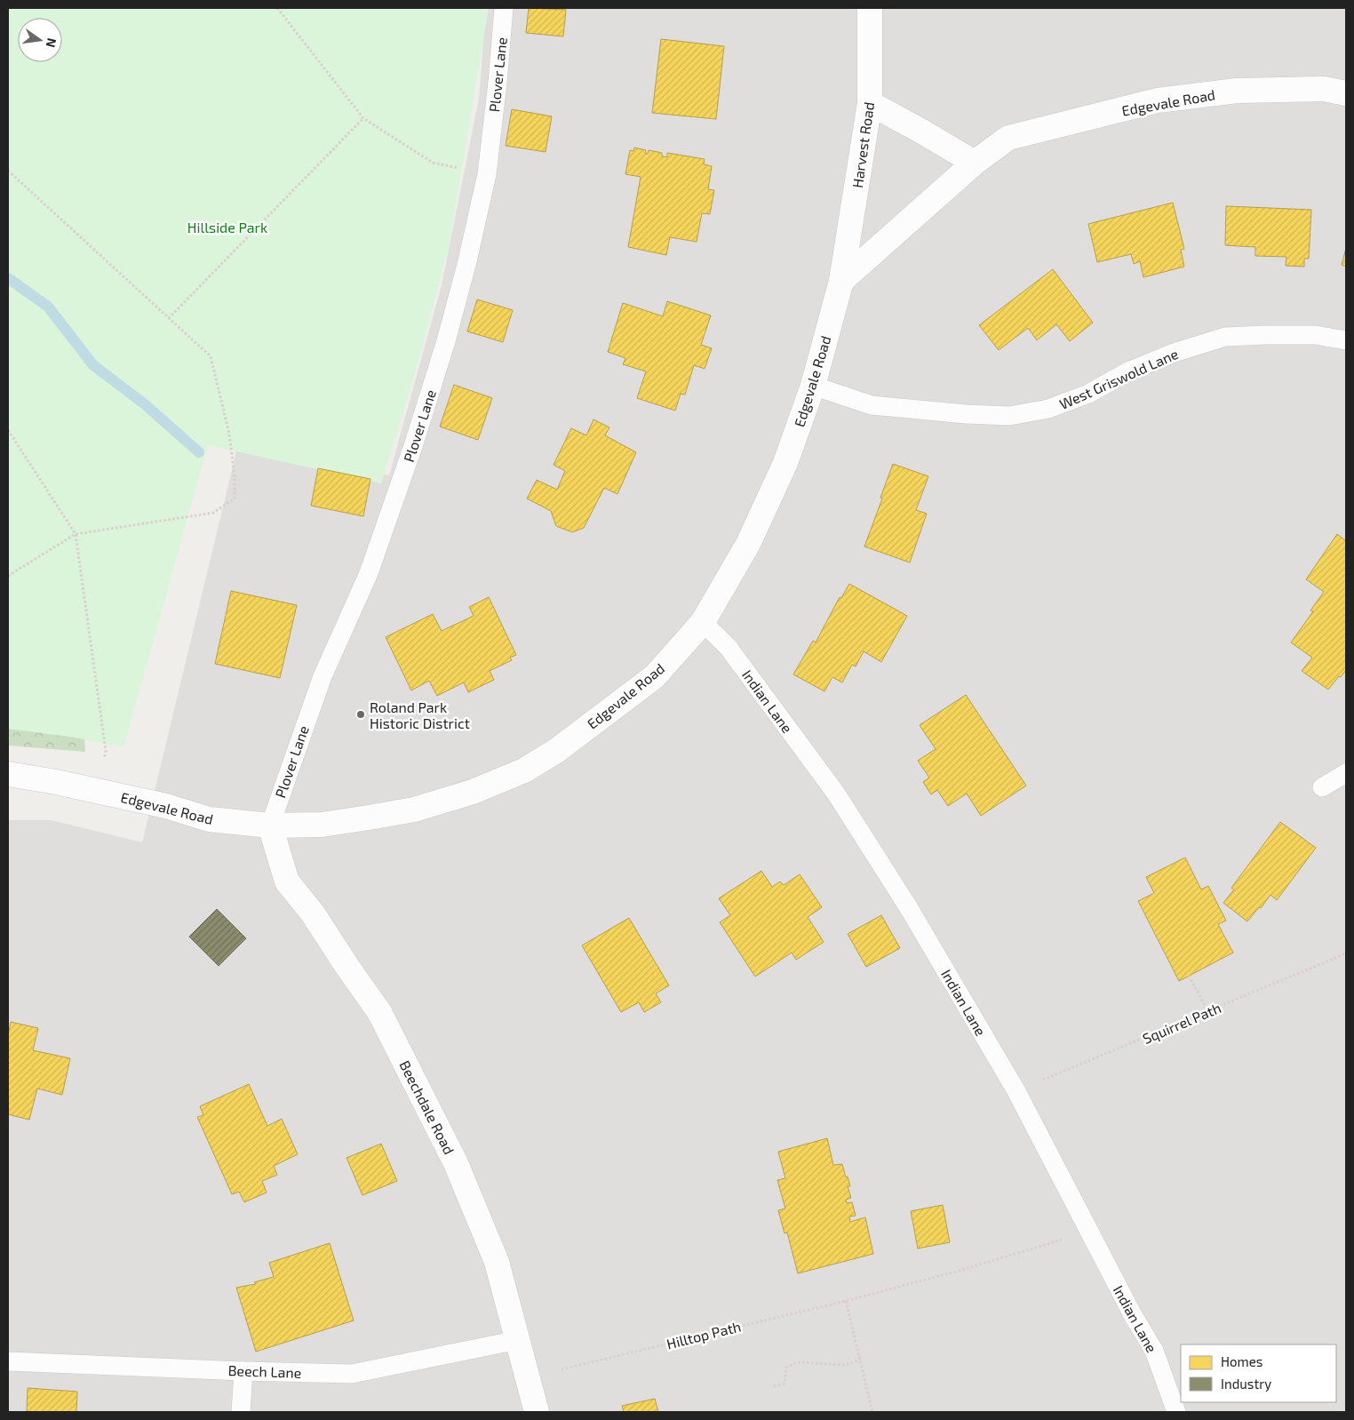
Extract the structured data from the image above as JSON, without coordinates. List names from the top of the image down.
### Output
{
  "streets": {
    "street": ["Edgevale Road", "Harvest Road", "Beechdale Road"],
    "lane": [
      "Plover Lane",
      "West Griswold Lane",
      "Indian Lane",
      "Beech Lane"
    ],
    "path": ["Squirrel Path", "Hilltop Path"]
  },
  "crossings": [
    ["Plover Lane", "Edgevale Road"],
    ["Plover Lane", "Beechdale Road"],
    ["Edgevale Road", "Harvest Road"],
    ["Edgevale Road", "West Griswold Lane"],
    ["Edgevale Road", "Indian Lane"],
    ["Edgevale Road", "Beechdale Road"],
    ["Indian Lane", "Squirrel Path"],
    ["Indian Lane", "Hilltop Path"],
    ["Beechdale Road", "Beech Lane"]
  ],
  "parks": ["Hillside Park"],
  "places": ["Roland Park Historic District"],
  "legend": ["Homes", "Industry"],
  "north": "right"
}
